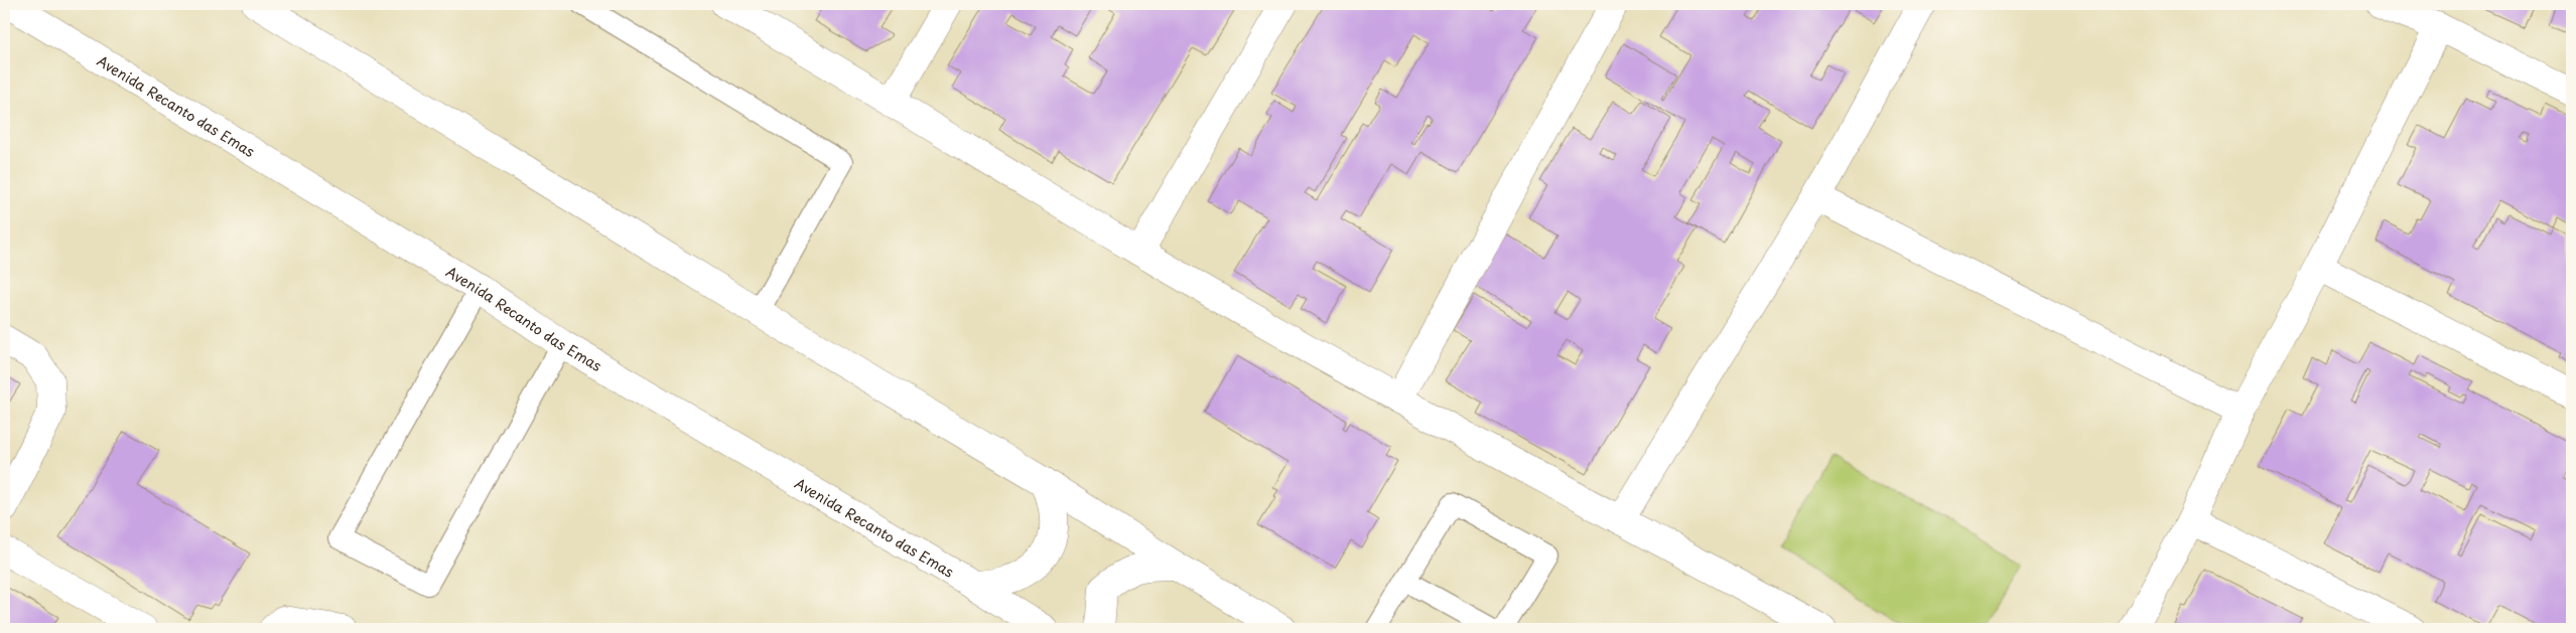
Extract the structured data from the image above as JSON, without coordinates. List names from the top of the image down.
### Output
{
  "streets": {
    "street": ["Avenida Recanto das Emas"]
  }
}
